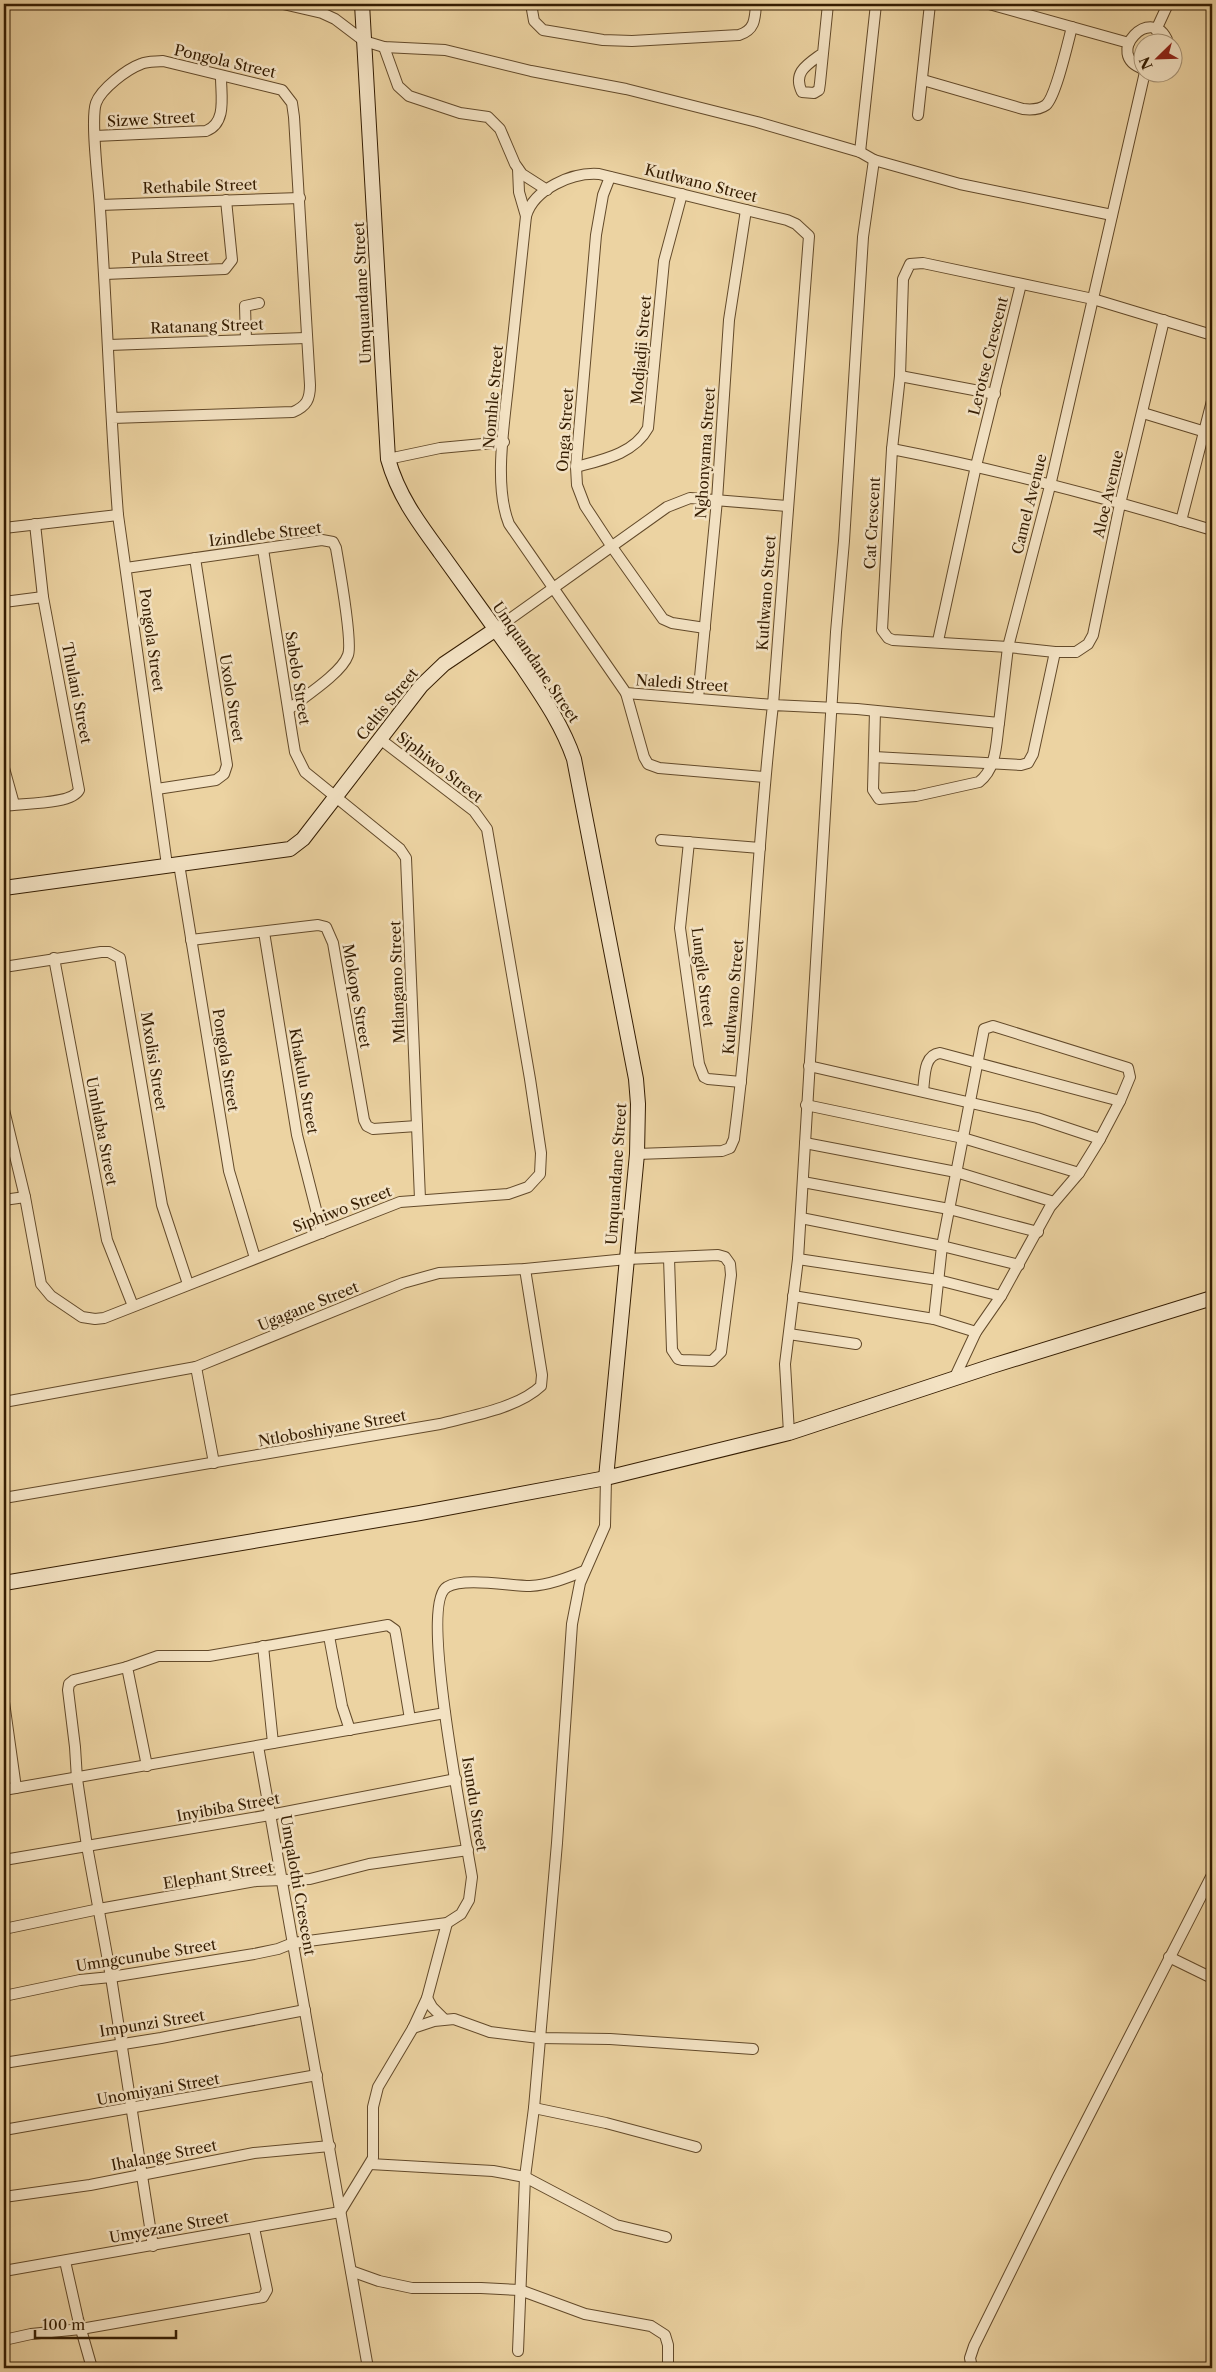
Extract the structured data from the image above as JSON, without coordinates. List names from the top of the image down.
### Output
{
  "streets": {
    "street": [
      "Pongola Street",
      "Sizwe Street",
      "Kutlwano Street",
      "Rethabile Street",
      "Pula Street",
      "Umquandane Street",
      "Ratanang Street",
      "Modjadji Street",
      "Lerotse Crescent",
      "Nomhle Street",
      "Onga Street",
      "Nghonyama Street",
      "Aloe Avenue",
      "Camel Avenue",
      "Cat Crescent",
      "Izindlebe Street",
      "Sabelo Street",
      "Naledi Street",
      "Thulani Street",
      "Uxolo Street",
      "Celtis Street",
      "Siphiwo Street",
      "Lungile Street",
      "Mtlangano Street",
      "Mokope Street",
      "Mxolisi Street",
      "Khakulu Street",
      "Umhlaba Street",
      "Ugagane Street",
      "Ntloboshiyane Street",
      "Isundu Street",
      "Inyibiba Street",
      "Elephant Street",
      "Umqalothi Crescent",
      "Umngcunube Street",
      "Impunzi Street",
      "Unomiyani Street",
      "Ihalange Street",
      "Umyezane Street"
    ]
  },
  "crossings": [
    ["Pongola Street", "Sizwe Street"],
    ["Pongola Street", "Rethabile Street"],
    ["Pongola Street", "Pula Street"],
    ["Pongola Street", "Ratanang Street"],
    ["Pongola Street", "Izindlebe Street"],
    ["Pongola Street", "Uxolo Street"],
    ["Pongola Street", "Celtis Street"],
    ["Pongola Street", "Siphiwo Street"],
    ["Pongola Street", "Mokope Street"],
    ["Kutlwano Street", "Umquandane Street"],
    ["Kutlwano Street", "Modjadji Street"],
    ["Kutlwano Street", "Nomhle Street"],
    ["Kutlwano Street", "Onga Street"],
    ["Kutlwano Street", "Nghonyama Street"],
    ["Kutlwano Street", "Naledi Street"],
    ["Kutlwano Street", "Celtis Street"],
    ["Kutlwano Street", "Lungile Street"],
    ["Rethabile Street", "Pula Street"],
    ["Umquandane Street", "Celtis Street"],
    ["Umquandane Street", "Ugagane Street"],
    ["Modjadji Street", "Onga Street"],
    ["Lerotse Crescent", "Cat Crescent"],
    ["Nomhle Street", "Naledi Street"],
    ["Nomhle Street", "Celtis Street"],
    ["Onga Street", "Nghonyama Street"],
    ["Onga Street", "Celtis Street"],
    ["Nghonyama Street", "Naledi Street"],
    ["Nghonyama Street", "Celtis Street"],
    ["Aloe Avenue", "Camel Avenue"],
    ["Aloe Avenue", "Cat Crescent"],
    ["Camel Avenue", "Cat Crescent"],
    ["Izindlebe Street", "Sabelo Street"],
    ["Izindlebe Street", "Uxolo Street"],
    ["Sabelo Street", "Celtis Street"],
    ["Sabelo Street", "Mtlangano Street"],
    ["Naledi Street", "Celtis Street"],
    ["Celtis Street", "Siphiwo Street"],
    ["Celtis Street", "Mtlangano Street"],
    ["Siphiwo Street", "Mtlangano Street"],
    ["Siphiwo Street", "Mxolisi Street"],
    ["Siphiwo Street", "Khakulu Street"],
    ["Siphiwo Street", "Umhlaba Street"],
    ["Mtlangano Street", "Mokope Street"],
    ["Mokope Street", "Khakulu Street"],
    ["Mxolisi Street", "Umhlaba Street"],
    ["Ugagane Street", "Ntloboshiyane Street"],
    ["Isundu Street", "Inyibiba Street"],
    ["Isundu Street", "Elephant Street"],
    ["Inyibiba Street", "Umqalothi Crescent"],
    ["Elephant Street", "Umqalothi Crescent"],
    ["Umqalothi Crescent", "Umngcunube Street"],
    ["Umqalothi Crescent", "Impunzi Street"],
    ["Umqalothi Crescent", "Unomiyani Street"],
    ["Umqalothi Crescent", "Ihalange Street"],
    ["Umqalothi Crescent", "Umyezane Street"]
  ],
  "scale_bar": "100 m",
  "north": "bottom left"
}
